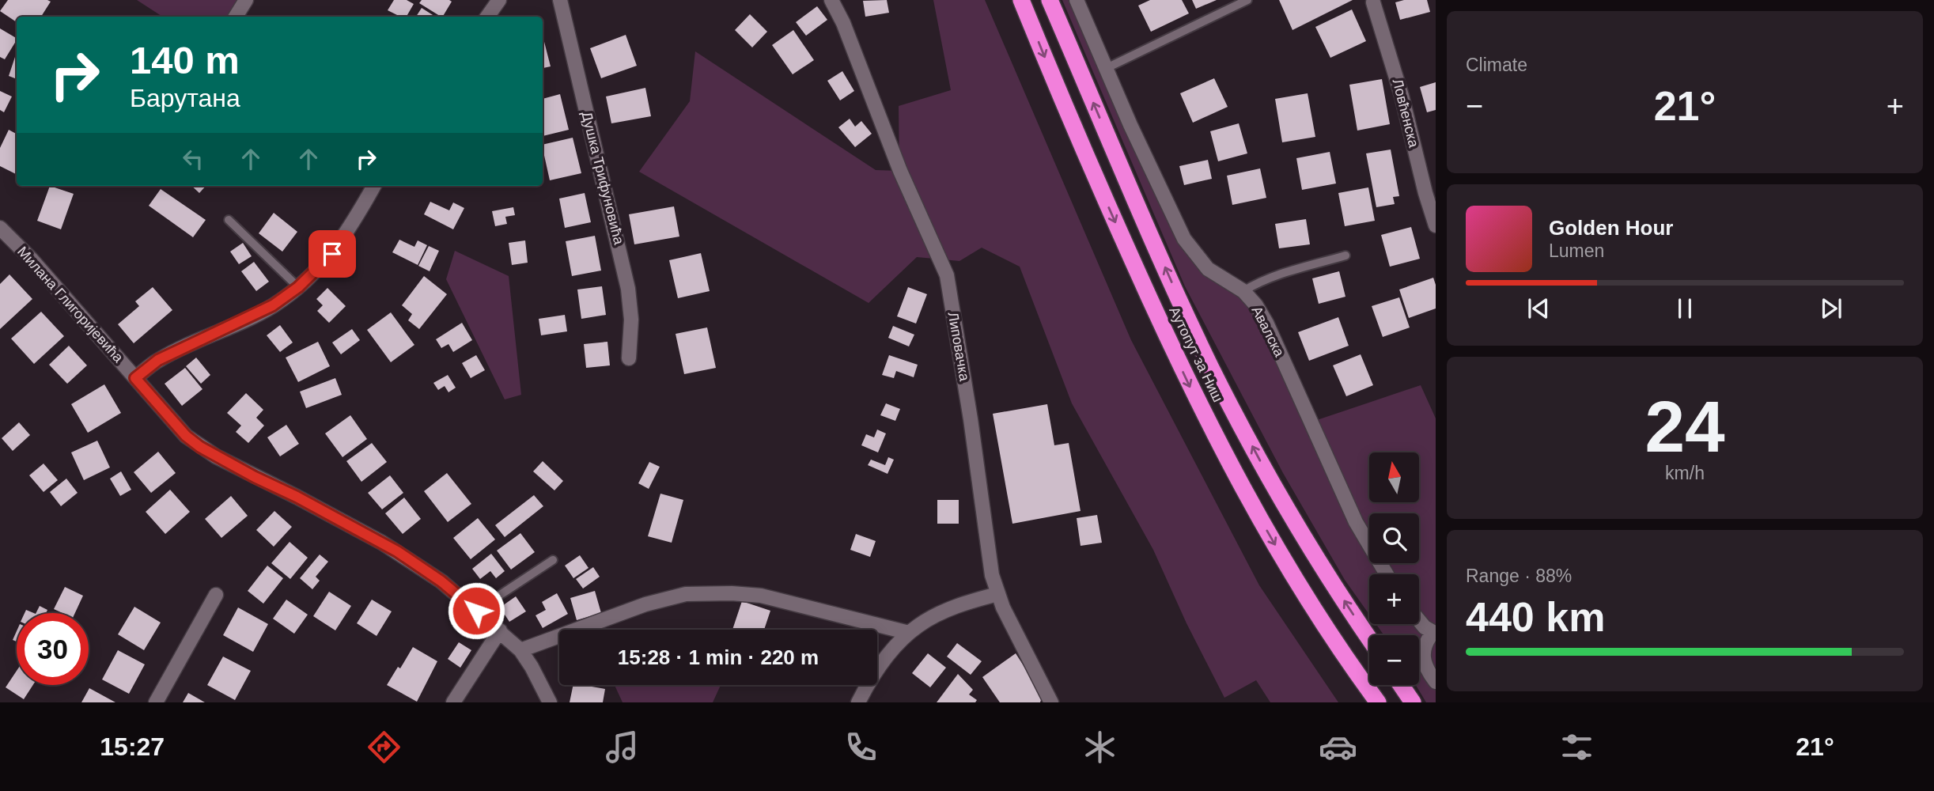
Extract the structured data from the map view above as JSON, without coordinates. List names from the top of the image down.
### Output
{
  "streets": {
    "highway": ["Аутопут за Ниш"],
    "street": [
      "Ловћенска",
      "Душка Трифуновића",
      "Милана Глигоријевића",
      "Авалска",
      "Липовачка"
    ]
  },
  "north": "top",
  "page": {
    "tile": [
      "Climate",
      ["24", "km/h"],
      ["Range · 88%", "440 km"]
    ],
    "turn": ["140 m", "Барутана"],
    "heat": ["−", "21°", "+"],
    "song": ["Golden Hour", "Lumen"],
    "map_buttons": ["+", "−"],
    "limit": "30",
    "trip": "15:28 · 1 min · 220 m",
    "tabs": ["15:27", "21°"]
  }
}
